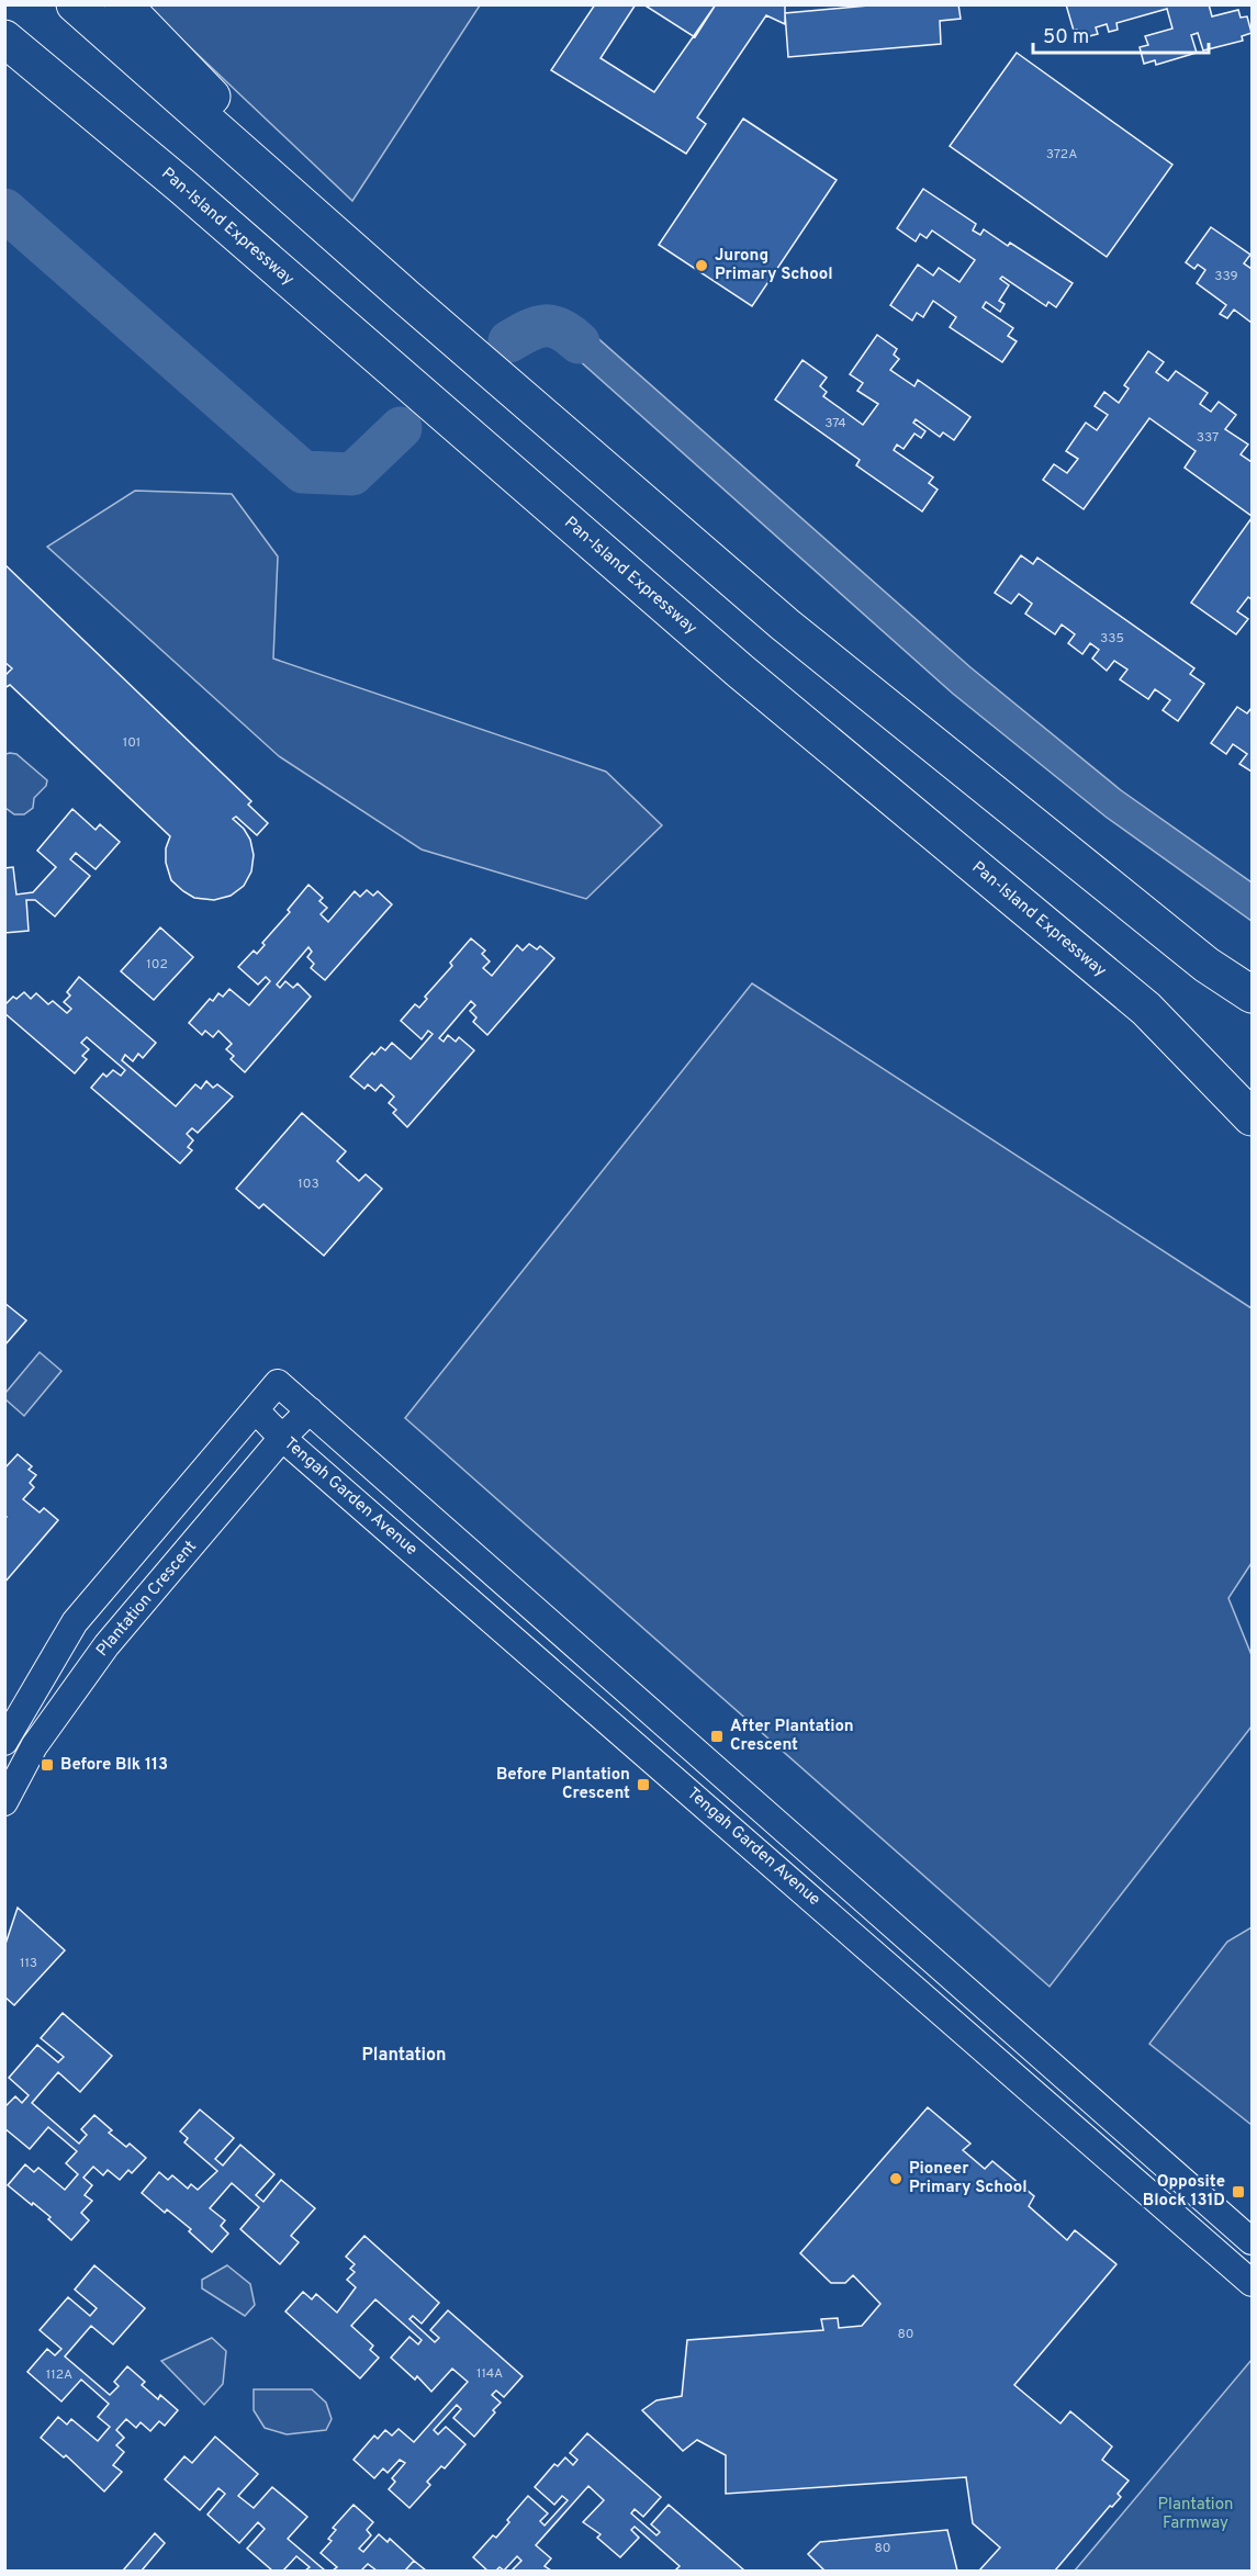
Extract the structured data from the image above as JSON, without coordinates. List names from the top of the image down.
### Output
{
  "streets": {
    "highway": ["Pan-Island Expressway"],
    "street": ["Tengah Garden Avenue", "Plantation Crescent"]
  },
  "crossings": [
    ["Tengah Garden Avenue", "Plantation Crescent"]
  ],
  "districts": ["Plantation"],
  "parks": ["Plantation Farmway"],
  "places": {
    "other": ["Jurong Primary School", "Pioneer Primary School"],
    "transit": [
      "After Plantation Crescent",
      "Before Blk 113",
      "Before Plantation Crescent",
      "Opposite Block 131D"
    ]
  },
  "house_numbers": [
    "372A",
    "339",
    "374",
    "337",
    "335",
    "101",
    "102",
    "103",
    "113",
    "80",
    "114A",
    "112A",
    "80"
  ],
  "scale_bar": "50 m"
}
